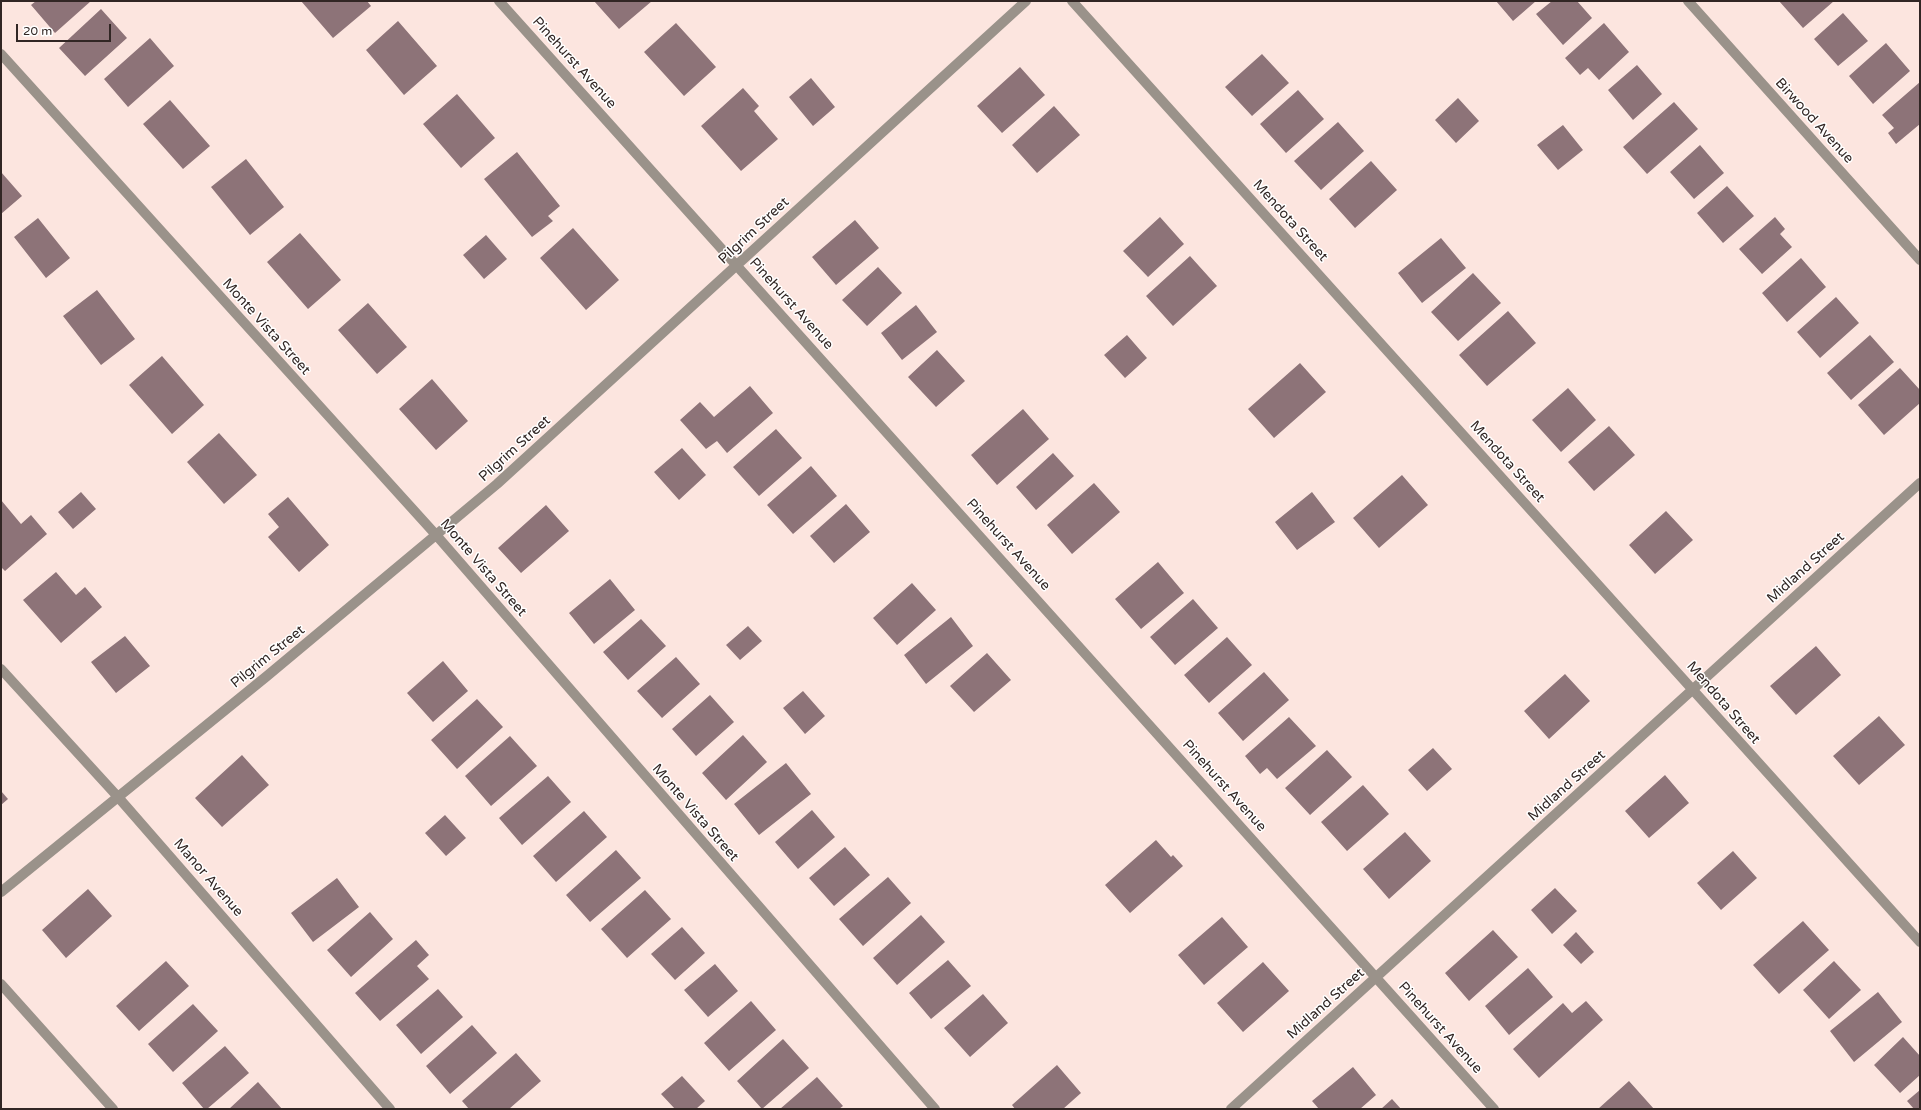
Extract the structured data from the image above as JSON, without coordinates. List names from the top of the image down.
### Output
{
  "streets": {
    "street": [
      "Pinehurst Avenue",
      "Birwood Avenue",
      "Mendota Street",
      "Pilgrim Street",
      "Monte Vista Street",
      "Midland Street",
      "Manor Avenue"
    ]
  },
  "crossings": [
    ["Pinehurst Avenue", "Pilgrim Street"],
    ["Pinehurst Avenue", "Midland Street"],
    ["Mendota Street", "Midland Street"],
    ["Pilgrim Street", "Monte Vista Street"],
    ["Pilgrim Street", "Manor Avenue"]
  ],
  "scale_bar": "20 m"
}
